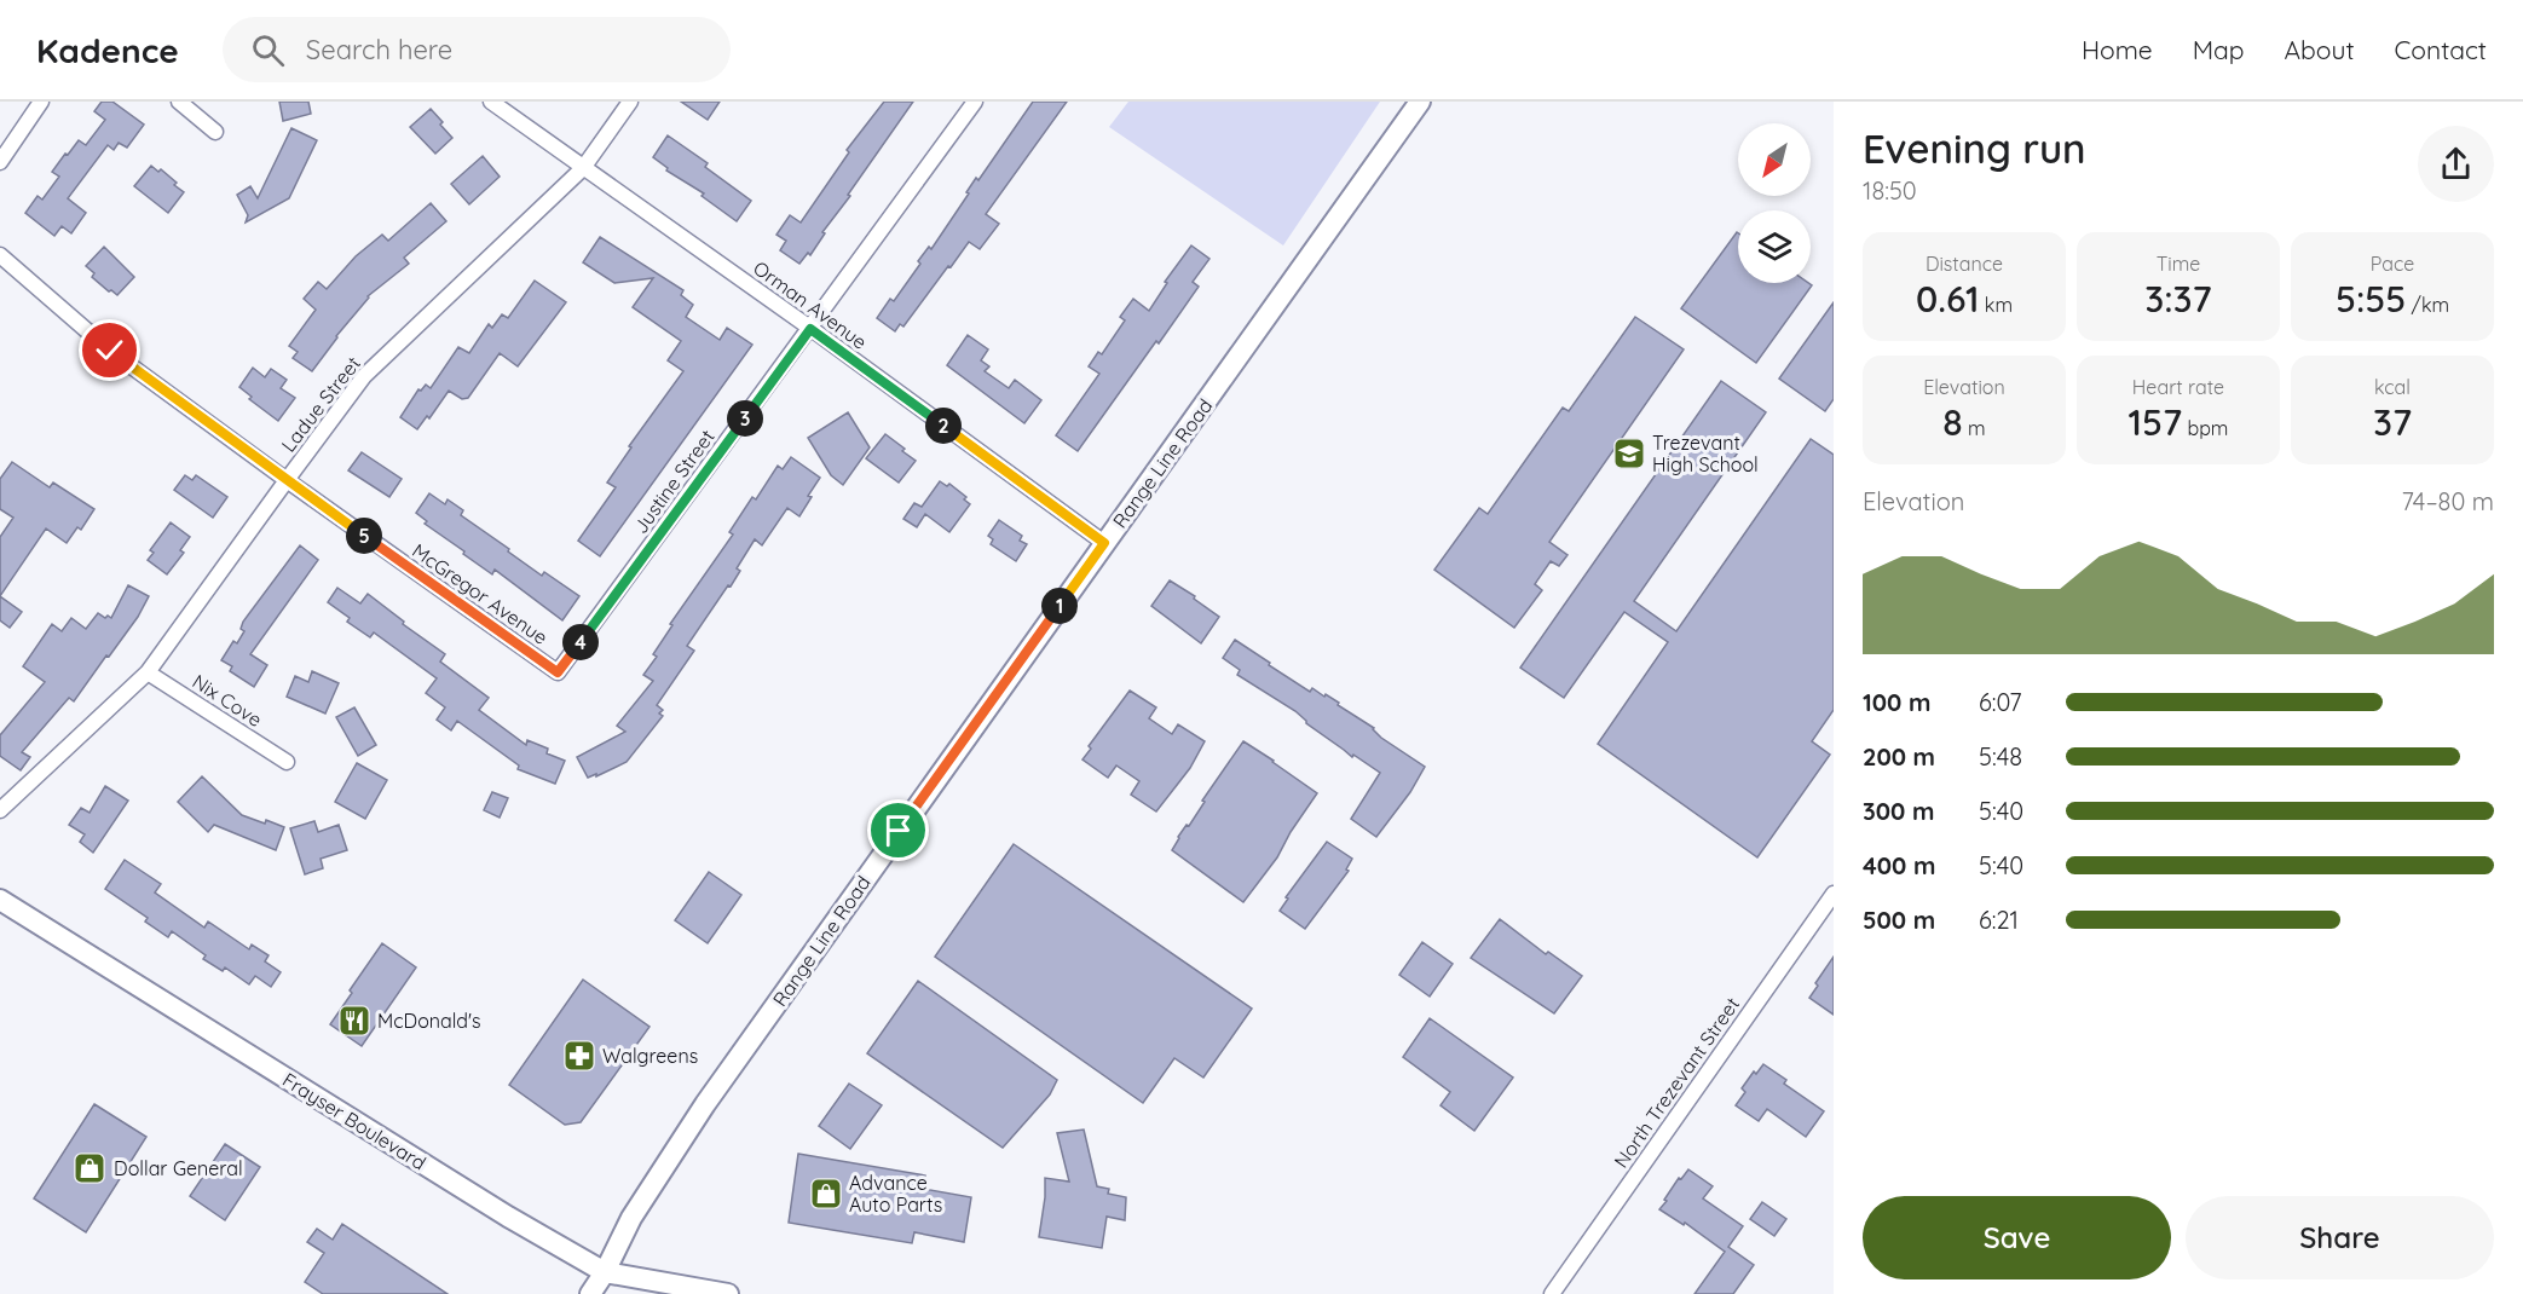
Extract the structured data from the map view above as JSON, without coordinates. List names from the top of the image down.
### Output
{
  "streets": {
    "main road": ["Range Line Road", "Frayser Boulevard"],
    "street": [
      "Orman Avenue",
      "Ladue Street",
      "Justine Street",
      "McGregor Avenue",
      "Nix Cove",
      "North Trezevant Street"
    ]
  },
  "crossings": [
    ["Orman Avenue", "Ladue Street"],
    ["Orman Avenue", "Range Line Road"],
    ["Orman Avenue", "Justine Street"],
    ["Ladue Street", "McGregor Avenue"],
    ["Ladue Street", "Nix Cove"],
    ["Range Line Road", "Frayser Boulevard"],
    ["Justine Street", "McGregor Avenue"]
  ],
  "places": {
    "school or university": ["Trezevant High School"],
    "restaurant": ["McDonald's"],
    "pharmacy": ["Walgreens"],
    "shop": ["Dollar General", "Advance Auto Parts"]
  },
  "north": "bottom left",
  "page": {
    "header": "Kadence",
    "search": "Search here",
    "nav": [
      "Home",
      "Map",
      "About",
      "Contact"
    ],
    "heading": ["Evening run", "18:50"],
    "stats": [
      ["Distance", "0.61 km"],
      ["Time", "3:37"],
      ["Pace", "5:55 /km"],
      ["Elevation", "8 m"],
      ["Heart rate", "157 bpm"],
      ["kcal", "37"]
    ],
    "pins": [
      "3",
      "2",
      "5",
      "1",
      "4"
    ],
    "chart": ["Elevation", "74–80 m"],
    "list": [
      {
        "name": "100 m",
        "note": "6:07"
      },
      {
        "name": "200 m",
        "note": "5:48"
      },
      {
        "name": "300 m",
        "note": "5:40"
      },
      {
        "name": "400 m",
        "note": "5:40"
      },
      {
        "name": "500 m",
        "note": "6:21"
      }
    ],
    "buttons": ["Save", "Share"]
  }
}
